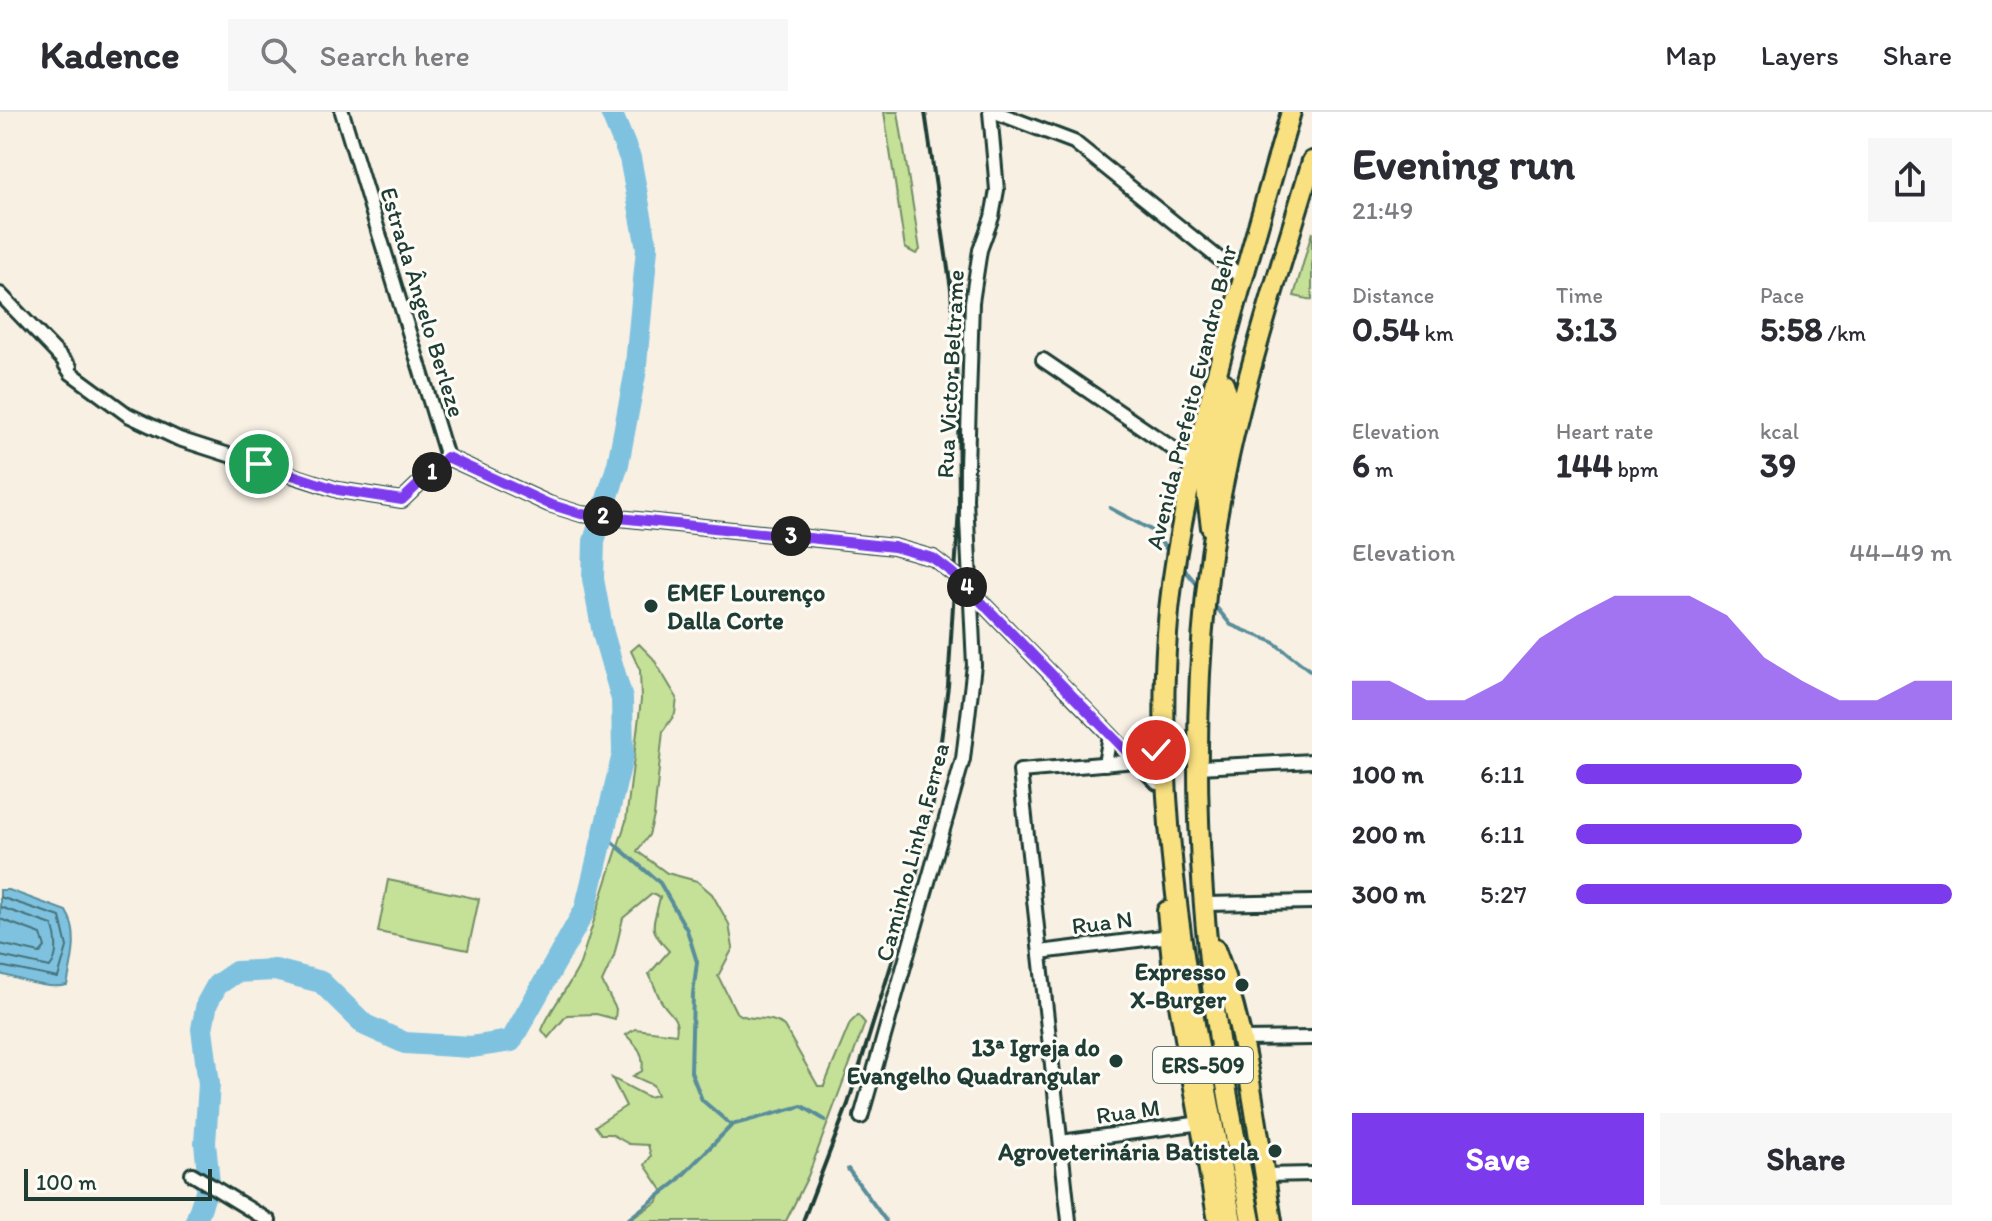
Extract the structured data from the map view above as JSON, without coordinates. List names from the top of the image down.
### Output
{
  "streets": {
    "highway": ["Avenida Prefeito Evandro Behr", "ERS-509"],
    "street": [
      "Estrada Ângelo Berleze",
      "Rua Victor Beltrame",
      "Caminho Linha Ferrea",
      "Rua N",
      "Rua M"
    ]
  },
  "crossings": [
    ["Rua Victor Beltrame", "Caminho Linha Ferrea"],
    ["Avenida Prefeito Evandro Behr", "ERS-509"],
    ["Rua N", "ERS-509"],
    ["ERS-509", "Rua M"]
  ],
  "places": [
    "EMEF Lourenço Dalla Corte",
    "Expresso X-Burger",
    "13ª Igreja do Evangelho Quadrangular",
    "Agroveterinária Batistela"
  ],
  "scale_bar": "100 m",
  "page": {
    "header": "Kadence",
    "search": "Search here",
    "nav": ["Map", "Layers", "Share"],
    "heading": ["Evening run", "21:49"],
    "stats": [
      ["Distance", "0.54 km"],
      ["Time", "3:13"],
      ["Pace", "5:58 /km"],
      ["Elevation", "6 m"],
      ["Heart rate", "144 bpm"],
      ["kcal", "39"]
    ],
    "pins": [
      "1",
      "2",
      "3",
      "4"
    ],
    "chart": ["Elevation", "44–49 m"],
    "list": [
      {
        "name": "100 m",
        "note": "6:11"
      },
      {
        "name": "200 m",
        "note": "6:11"
      },
      {
        "name": "300 m",
        "note": "5:27"
      }
    ],
    "buttons": ["Save", "Share"],
    "scale": "100 m"
  }
}
